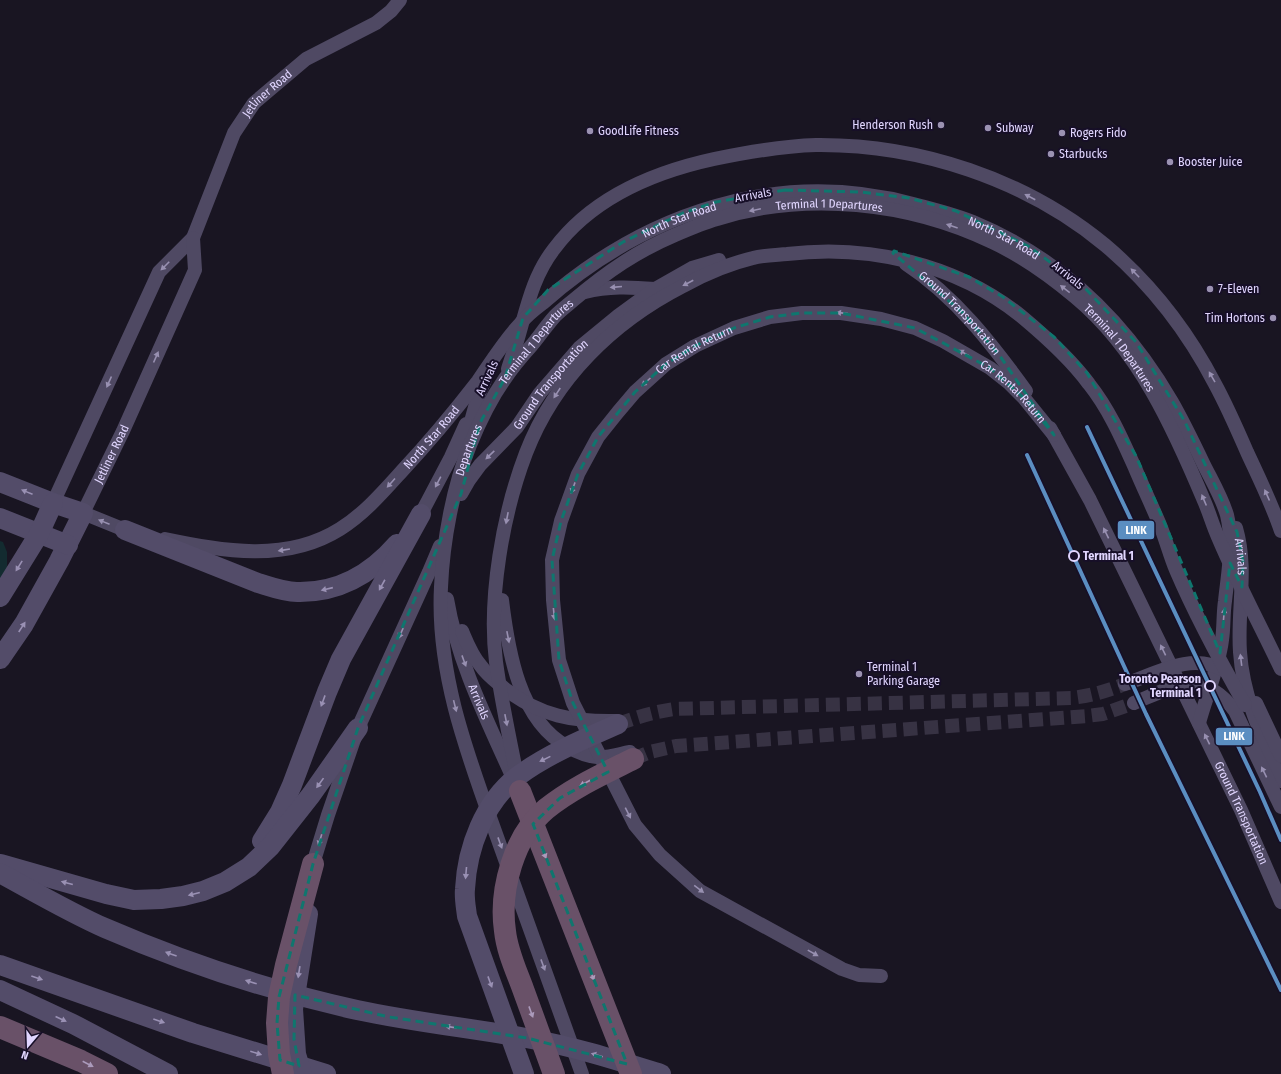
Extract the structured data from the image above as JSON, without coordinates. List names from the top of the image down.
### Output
{
  "streets": {
    "street": [
      "Jetliner Road",
      "Arrivals",
      "Terminal 1 Departures",
      "North Star Road",
      "Ground Transportation",
      "Car Rental Return",
      "Departures"
    ]
  },
  "crossings": [
    ["Jetliner Road", "North Star Road"],
    ["Terminal 1 Departures", "Departures"],
    ["North Star Road", "Ground Transportation"],
    ["Ground Transportation", "Car Rental Return"]
  ],
  "places": [
    "Henderson Rush",
    "Subway",
    "GoodLife Fitness",
    "Rogers Fido",
    "Starbucks",
    "Booster Juice",
    "7-Eleven",
    "Tim Hortons",
    "Terminal 1",
    "Terminal 1 Parking Garage",
    "Toronto Pearson Terminal 1"
  ],
  "lines": ["transit line LINK"],
  "north": "bottom"
}
